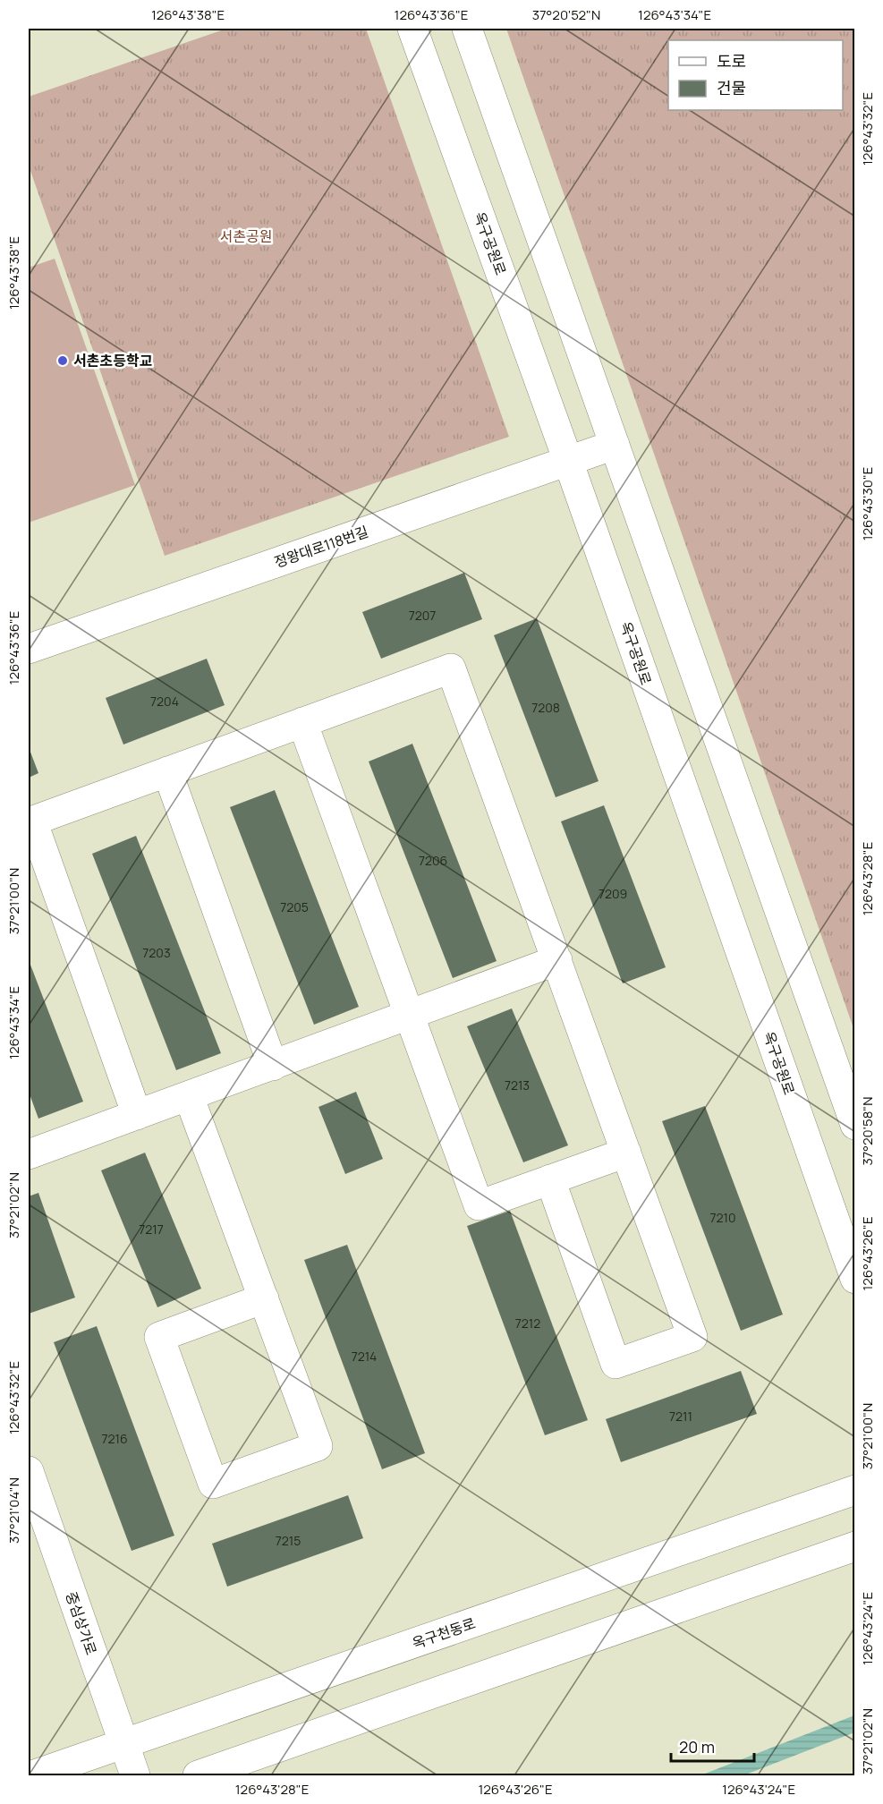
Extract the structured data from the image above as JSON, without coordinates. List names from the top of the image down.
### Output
{
  "streets": {
    "street": [
      "옥구공원로",
      "정왕대로118번길",
      "중심상가로",
      "옥구천동로"
    ]
  },
  "crossings": [
    ["옥구공원로", "정왕대로118번길"],
    ["중심상가로", "옥구천동로"]
  ],
  "parks": ["서촌공원"],
  "places": ["서촌초등학교"],
  "house_numbers": [
    "7207",
    "7204",
    "7208",
    "7206",
    "7209",
    "7205",
    "7203",
    "7213",
    "7210",
    "7217",
    "7212",
    "7214",
    "7211",
    "7216",
    "7215"
  ],
  "legend": ["도로", "건물"],
  "scale_bar": "20 m",
  "coordinates": [
    "126°43'38\"E",
    "126°43'36\"E",
    "37°20'52\"N",
    "126°43'34\"E",
    "126°43'32\"E",
    "126°43'30\"E",
    "126°43'28\"E",
    "37°21'00\"N",
    "37°20'58\"N",
    "37°21'02\"N",
    "126°43'26\"E",
    "37°21'04\"N",
    "126°43'24\"E"
  ]
}
